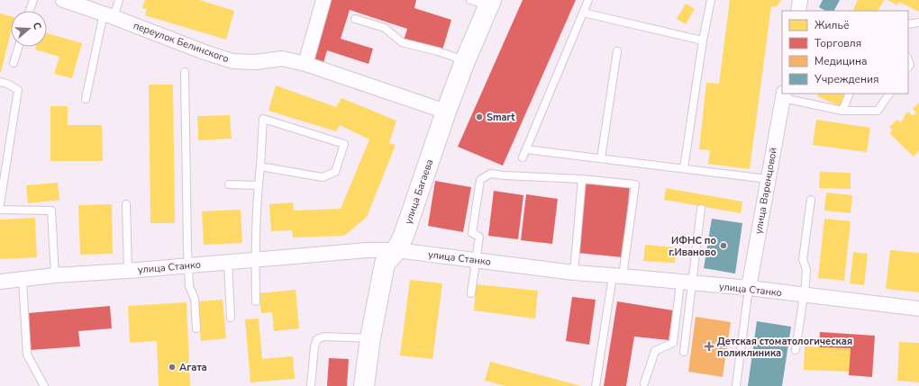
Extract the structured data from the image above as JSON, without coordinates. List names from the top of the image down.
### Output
{
  "streets": {
    "street": [
      "переулок Белинского",
      "улица Варенцовой",
      "улица Багаева",
      "улица Станко"
    ]
  },
  "crossings": [
    ["переулок Белинского", "улица Багаева"],
    ["улица Варенцовой", "улица Станко"],
    ["улица Багаева", "улица Станко"]
  ],
  "places": {
    "other": ["Smart", "ИФНС по г.Иваново", "Агата"],
    "health": ["Детская стоматологическая поликлиника"]
  },
  "legend": [
    "Жильё",
    "Торговля",
    "Медицина",
    "Учреждения"
  ],
  "north": "right"
}
